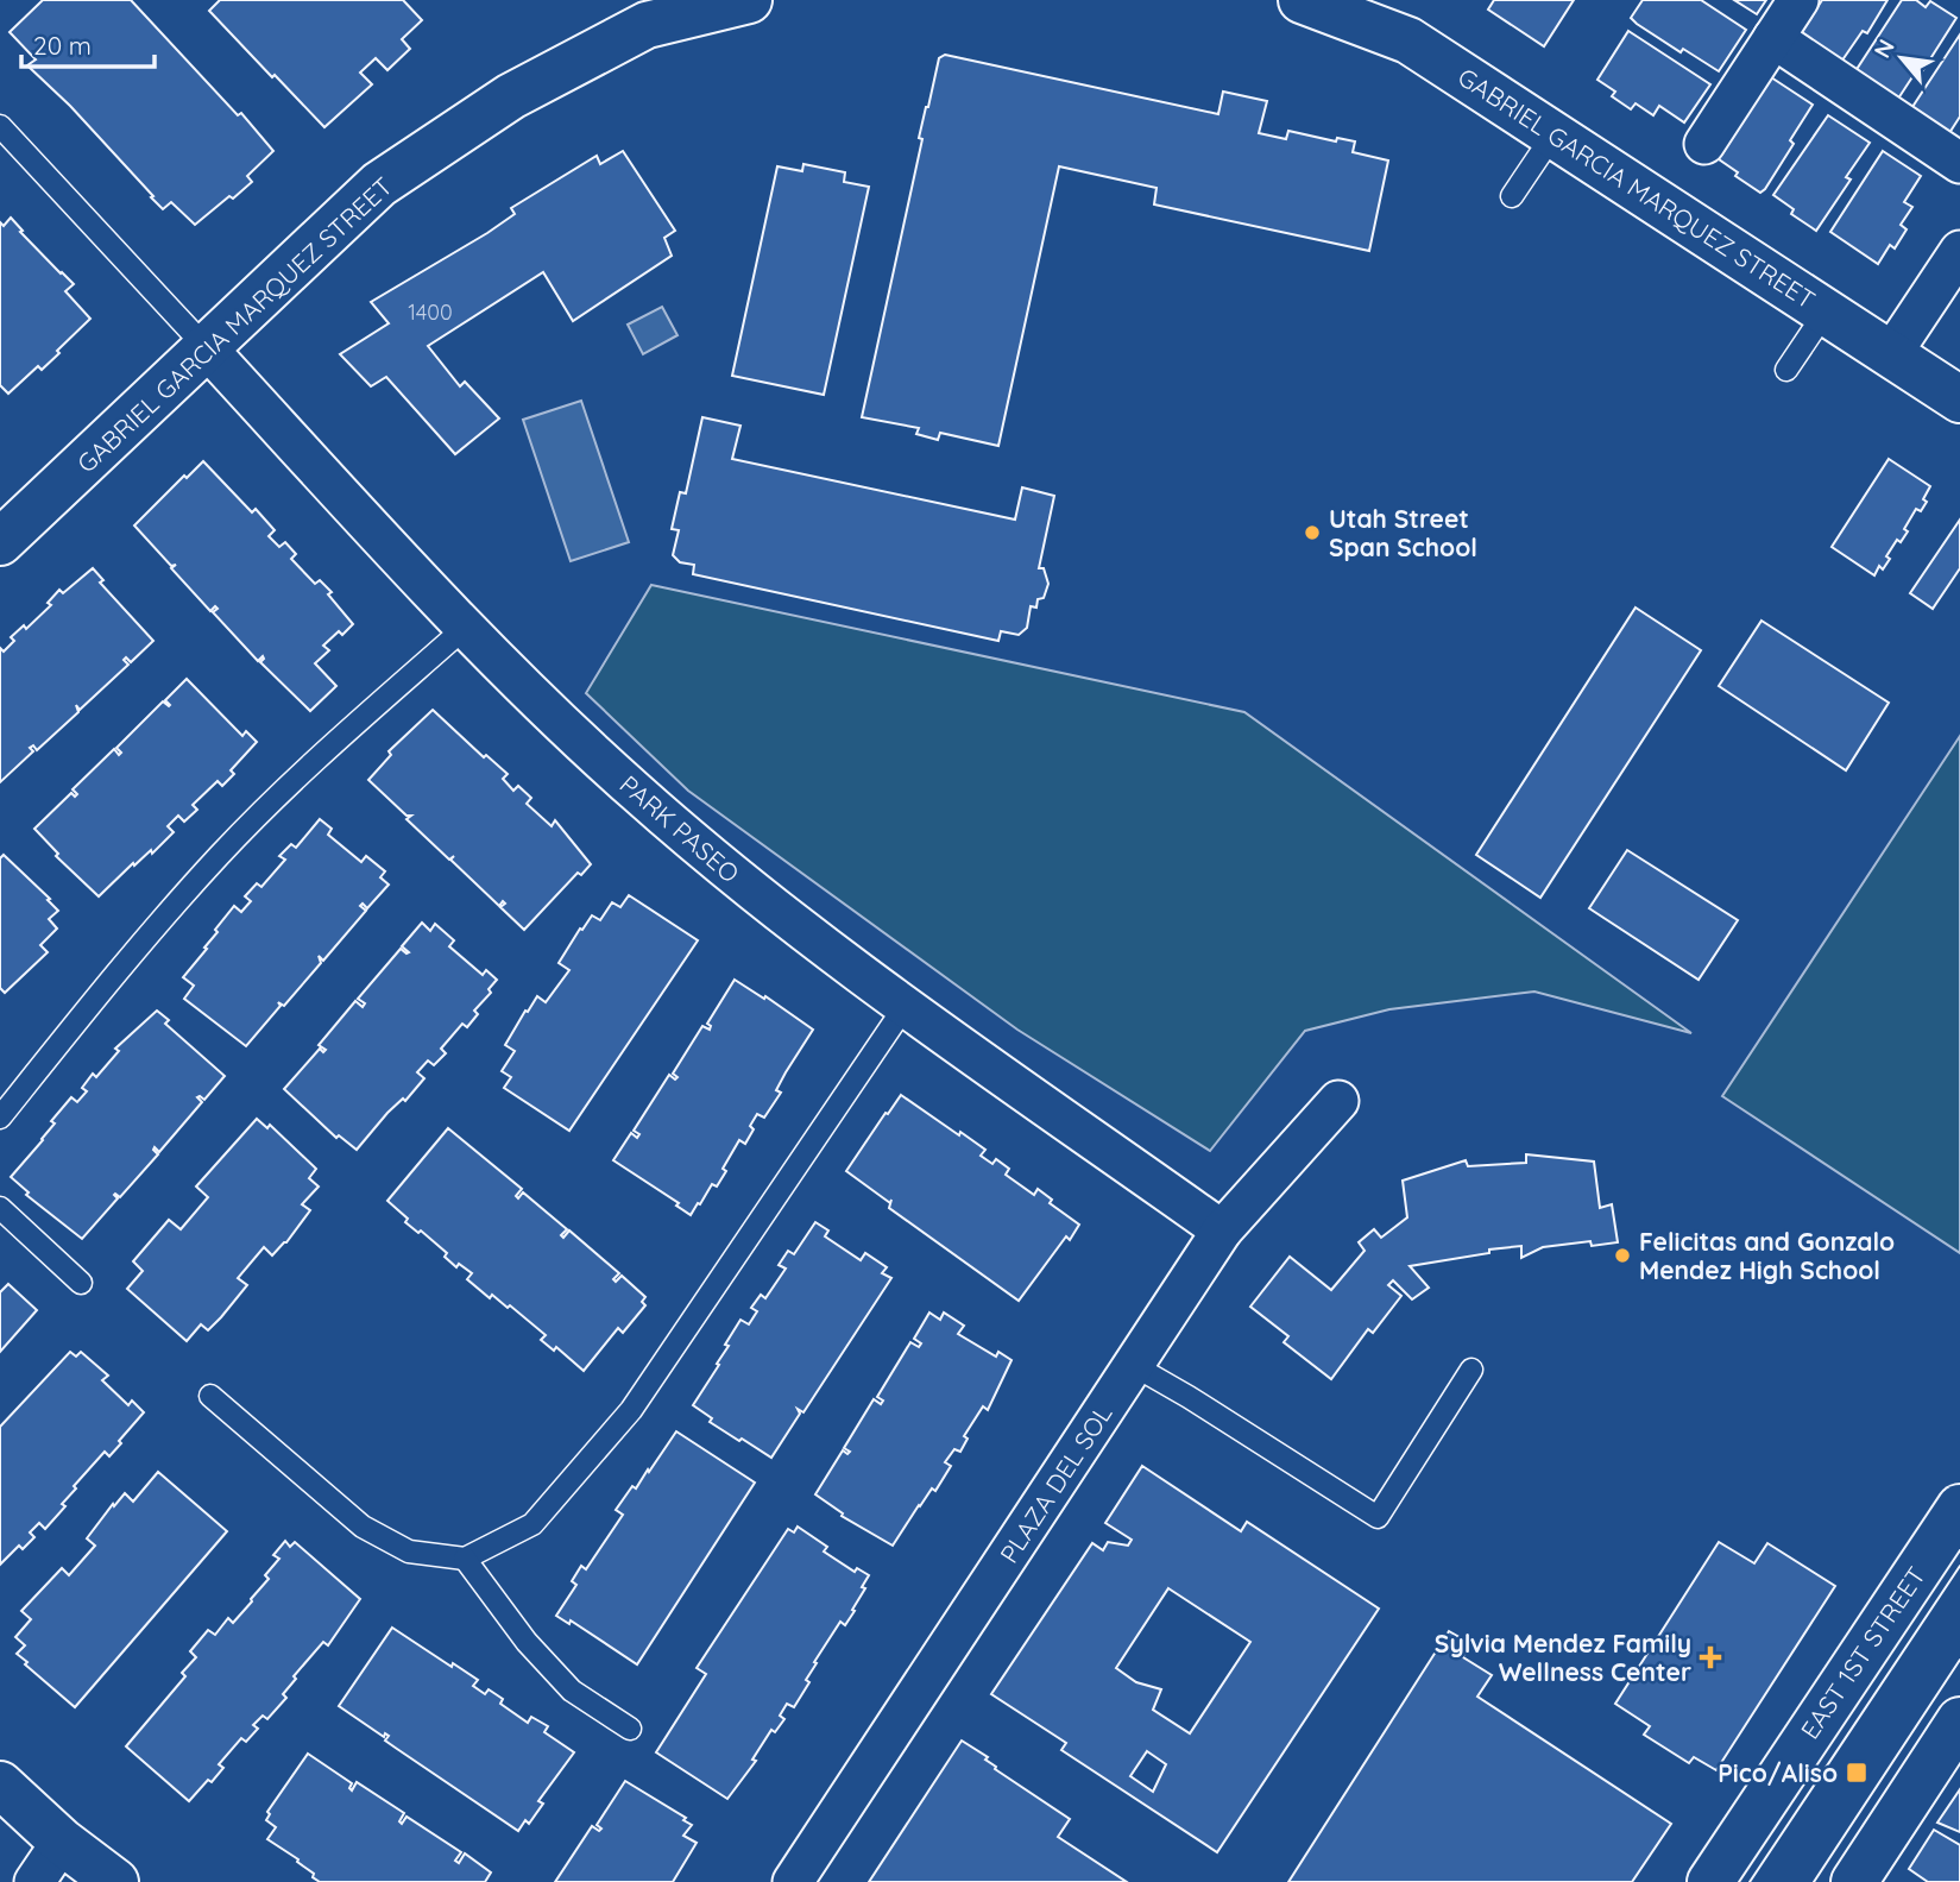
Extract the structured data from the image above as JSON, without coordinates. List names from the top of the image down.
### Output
{
  "streets": {
    "street": [
      "GABRIEL GARCIA MARQUEZ STREET",
      "PARK PASEO",
      "PLAZA DEL SOL",
      "EAST 1ST STREET"
    ]
  },
  "crossings": [
    ["GABRIEL GARCIA MARQUEZ STREET", "PARK PASEO"],
    ["PARK PASEO", "PLAZA DEL SOL"]
  ],
  "places": {
    "other": ["Utah Street Span School", "Felicitas and Gonzalo Mendez High School"],
    "health": ["Sylvia Mendez Family Wellness Center"],
    "transit": ["Pico/Aliso"]
  },
  "house_numbers": ["1400"],
  "scale_bar": "20 m",
  "north": "top left"
}
